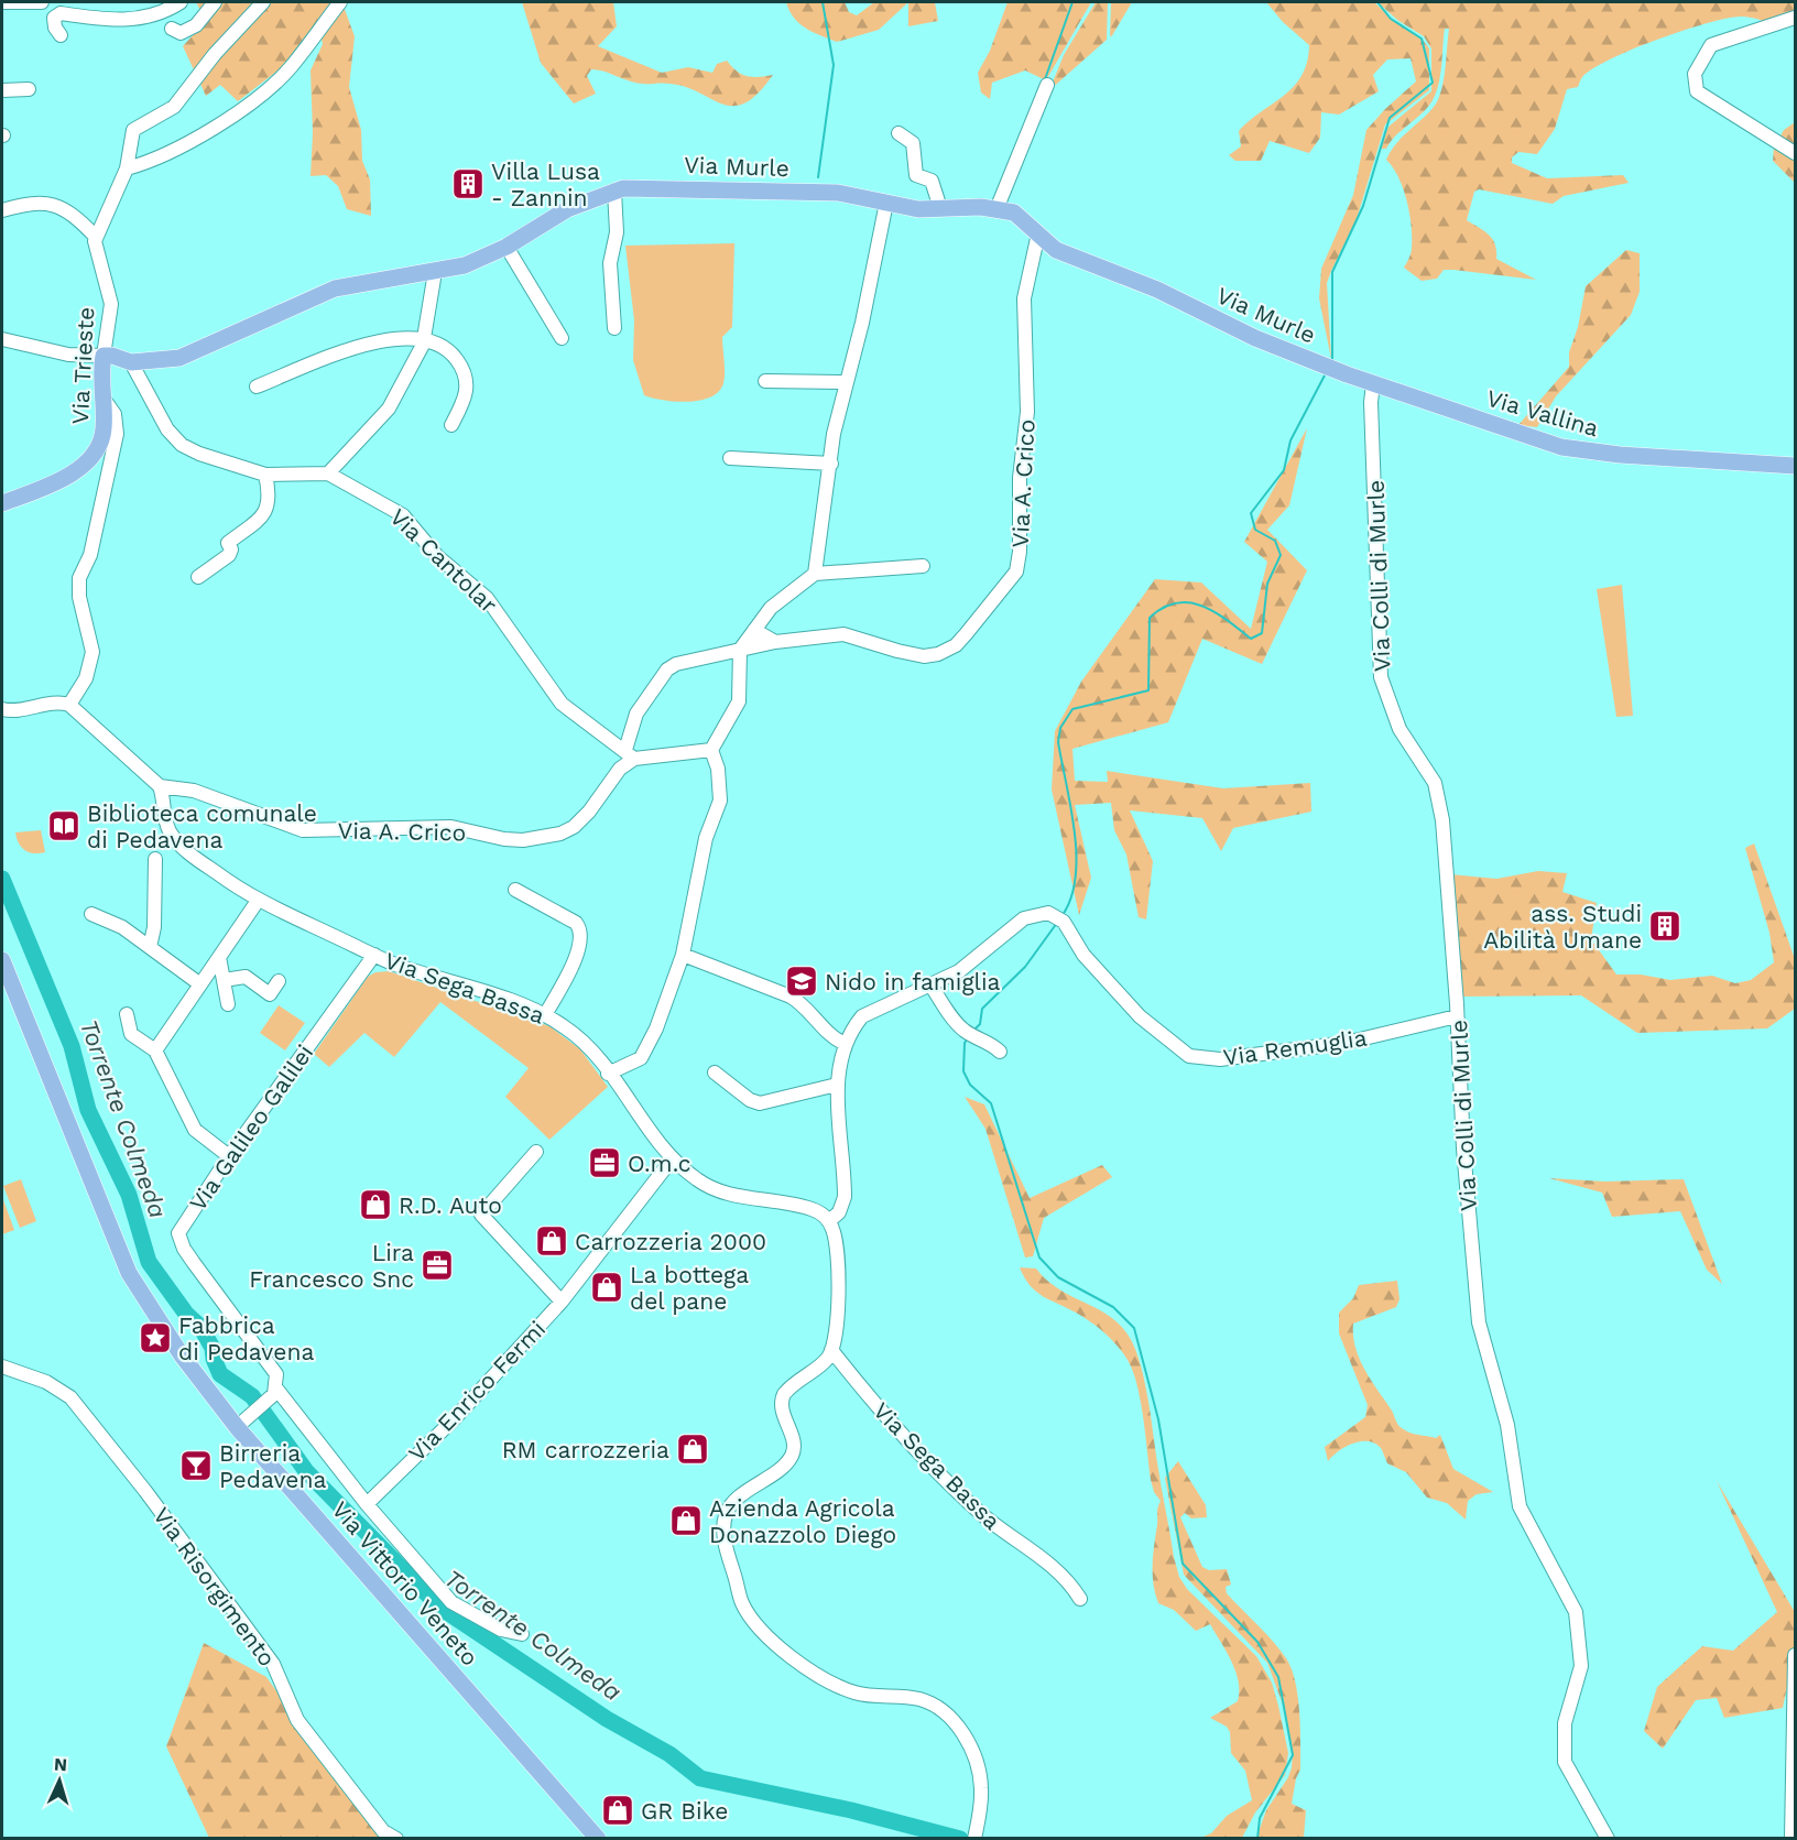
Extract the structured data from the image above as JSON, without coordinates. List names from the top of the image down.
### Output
{
  "streets": {
    "main road": [
      "Via Murle",
      "Via Trieste",
      "Via Vallina",
      "Via Vittorio Veneto"
    ],
    "street": [
      "Via A. Crico",
      "Via Cantolar",
      "Via Colli di Murle",
      "Via Sega Bassa",
      "Via Remuglia",
      "Via Galileo Galilei",
      "Via Enrico Fermi",
      "Via Risorgimento"
    ]
  },
  "crossings": [
    ["Via Murle", "Via Trieste"],
    ["Via Murle", "Via Vallina"],
    ["Via Murle", "Via A. Crico"],
    ["Via Murle", "Via Cantolar"],
    ["Via Murle", "Via Colli di Murle"],
    ["Via Vallina", "Via Colli di Murle"],
    ["Via A. Crico", "Via Cantolar"],
    ["Via A. Crico", "Via Sega Bassa"],
    ["Via Colli di Murle", "Via Remuglia"],
    ["Via Sega Bassa", "Via Remuglia"],
    ["Via Sega Bassa", "Via Galileo Galilei"],
    ["Via Sega Bassa", "Via Enrico Fermi"]
  ],
  "water": ["Torrente Colmeda"],
  "places": {
    "building": ["Villa Lusa - Zannin", "ass. Studi Abilità Umane"],
    "library": ["Biblioteca comunale di Pedavena"],
    "school or university": ["Nido in famiglia"],
    "office": ["O.m.c", "Lira Francesco Snc"],
    "shop": [
      "R.D. Auto",
      "Carrozzeria 2000",
      "La bottega del pane",
      "RM carrozzeria",
      "Azienda Agricola Donazzolo Diego",
      "GR Bike"
    ],
    "place": ["Fabbrica di Pedavena"],
    "bar": ["Birreria Pedavena"]
  },
  "north": "top"
}
